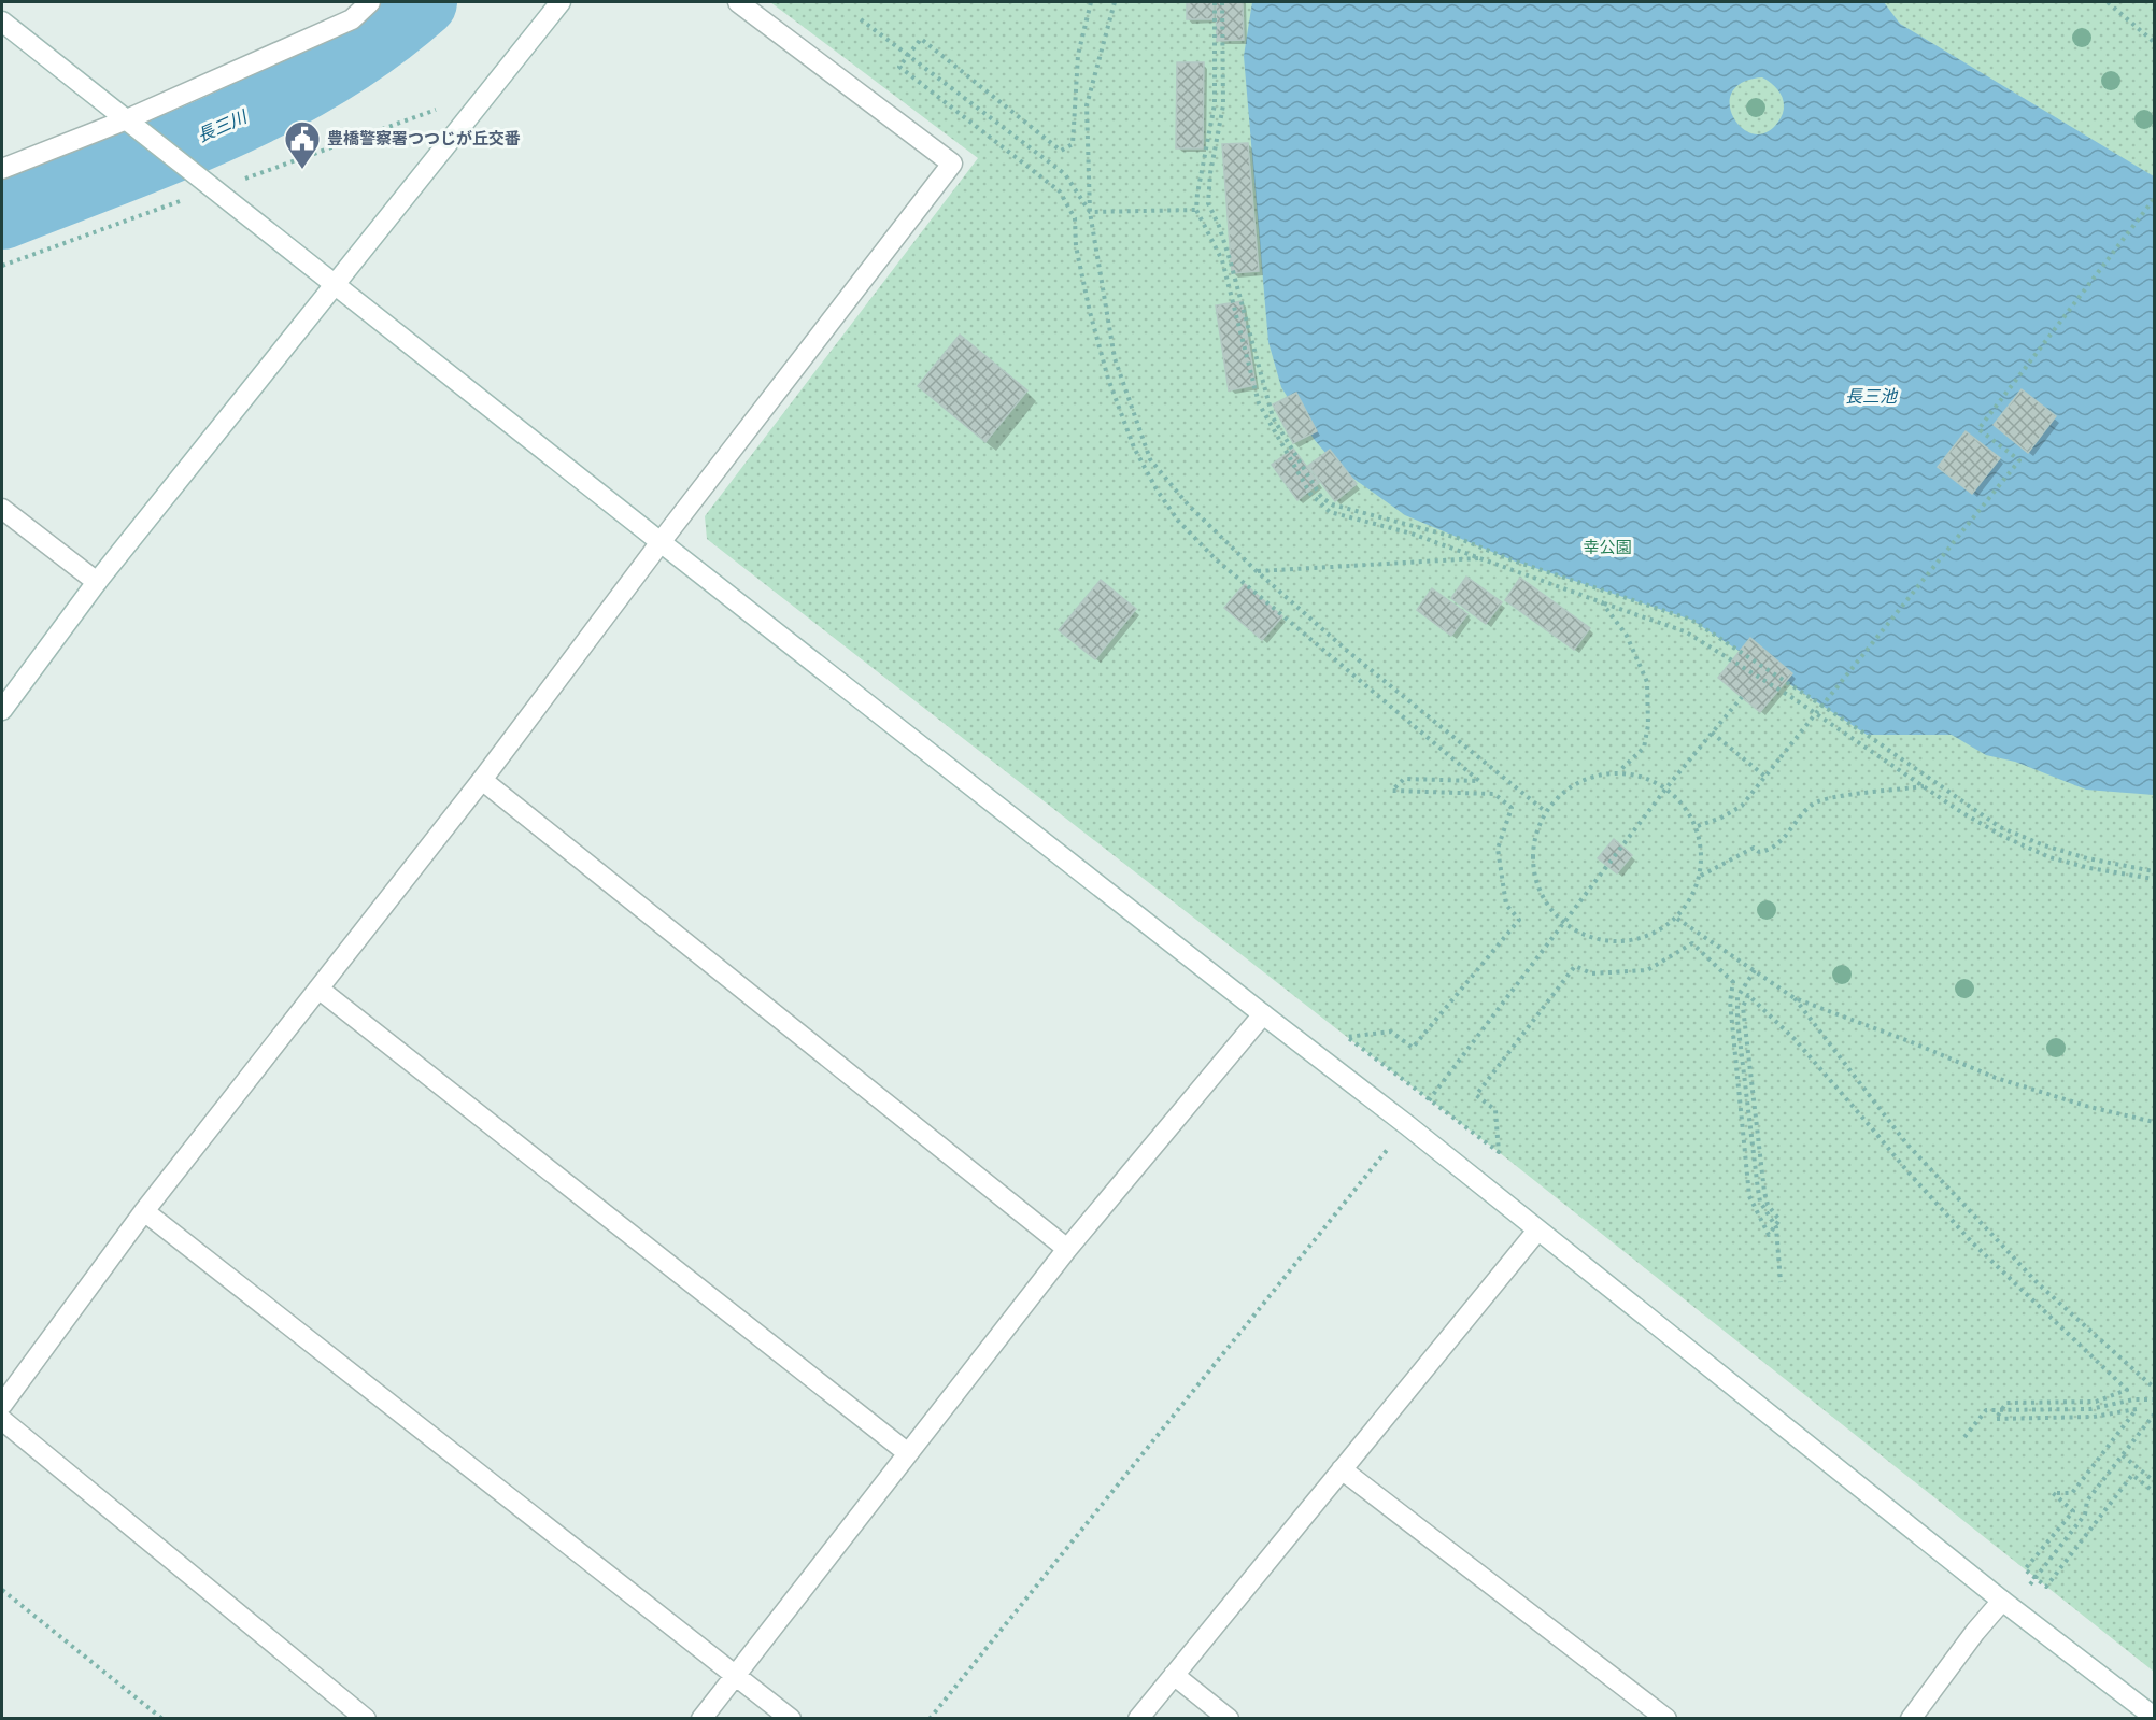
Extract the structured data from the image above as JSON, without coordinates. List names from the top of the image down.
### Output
{
  "water": ["長三川", "長三池"],
  "parks": ["幸公園"],
  "places": {
    "public building": ["豊橋警察署つつじが丘交番"]
  }
}
